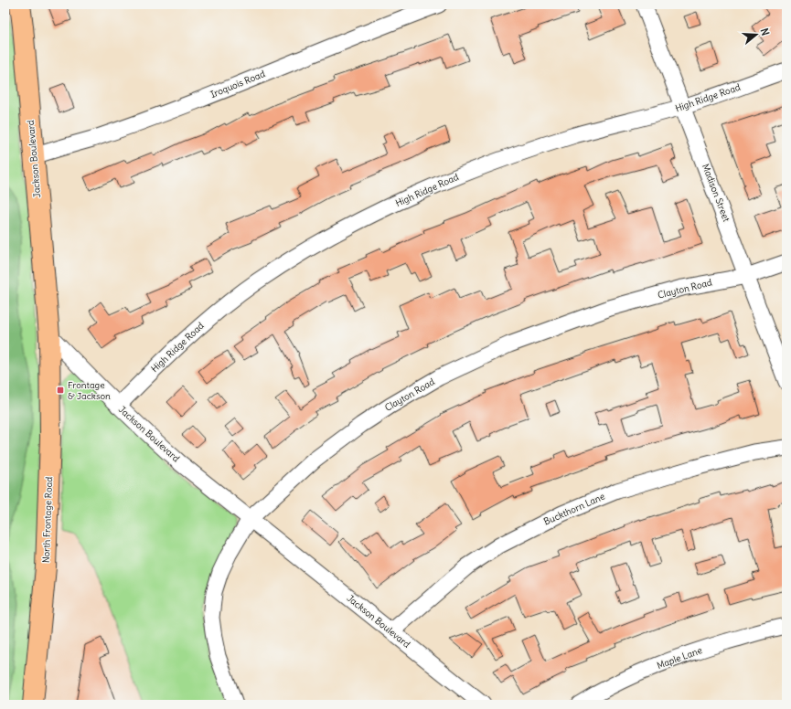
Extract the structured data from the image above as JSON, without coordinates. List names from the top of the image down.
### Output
{
  "streets": {
    "main road": ["Jackson Boulevard", "North Frontage Road"],
    "street": [
      "Iroquois Road",
      "High Ridge Road",
      "Madison Street",
      "Clayton Road",
      "Buckthorn Lane",
      "Maple Lane"
    ]
  },
  "crossings": [
    ["Iroquois Road", "Jackson Boulevard"],
    ["High Ridge Road", "Jackson Boulevard"],
    ["High Ridge Road", "Madison Street"],
    ["Jackson Boulevard", "Clayton Road"],
    ["Jackson Boulevard", "Buckthorn Lane"],
    ["Jackson Boulevard", "North Frontage Road"],
    ["Madison Street", "Clayton Road"]
  ],
  "places": {
    "transit": ["Frontage & Jackson"]
  },
  "north": "right"
}
